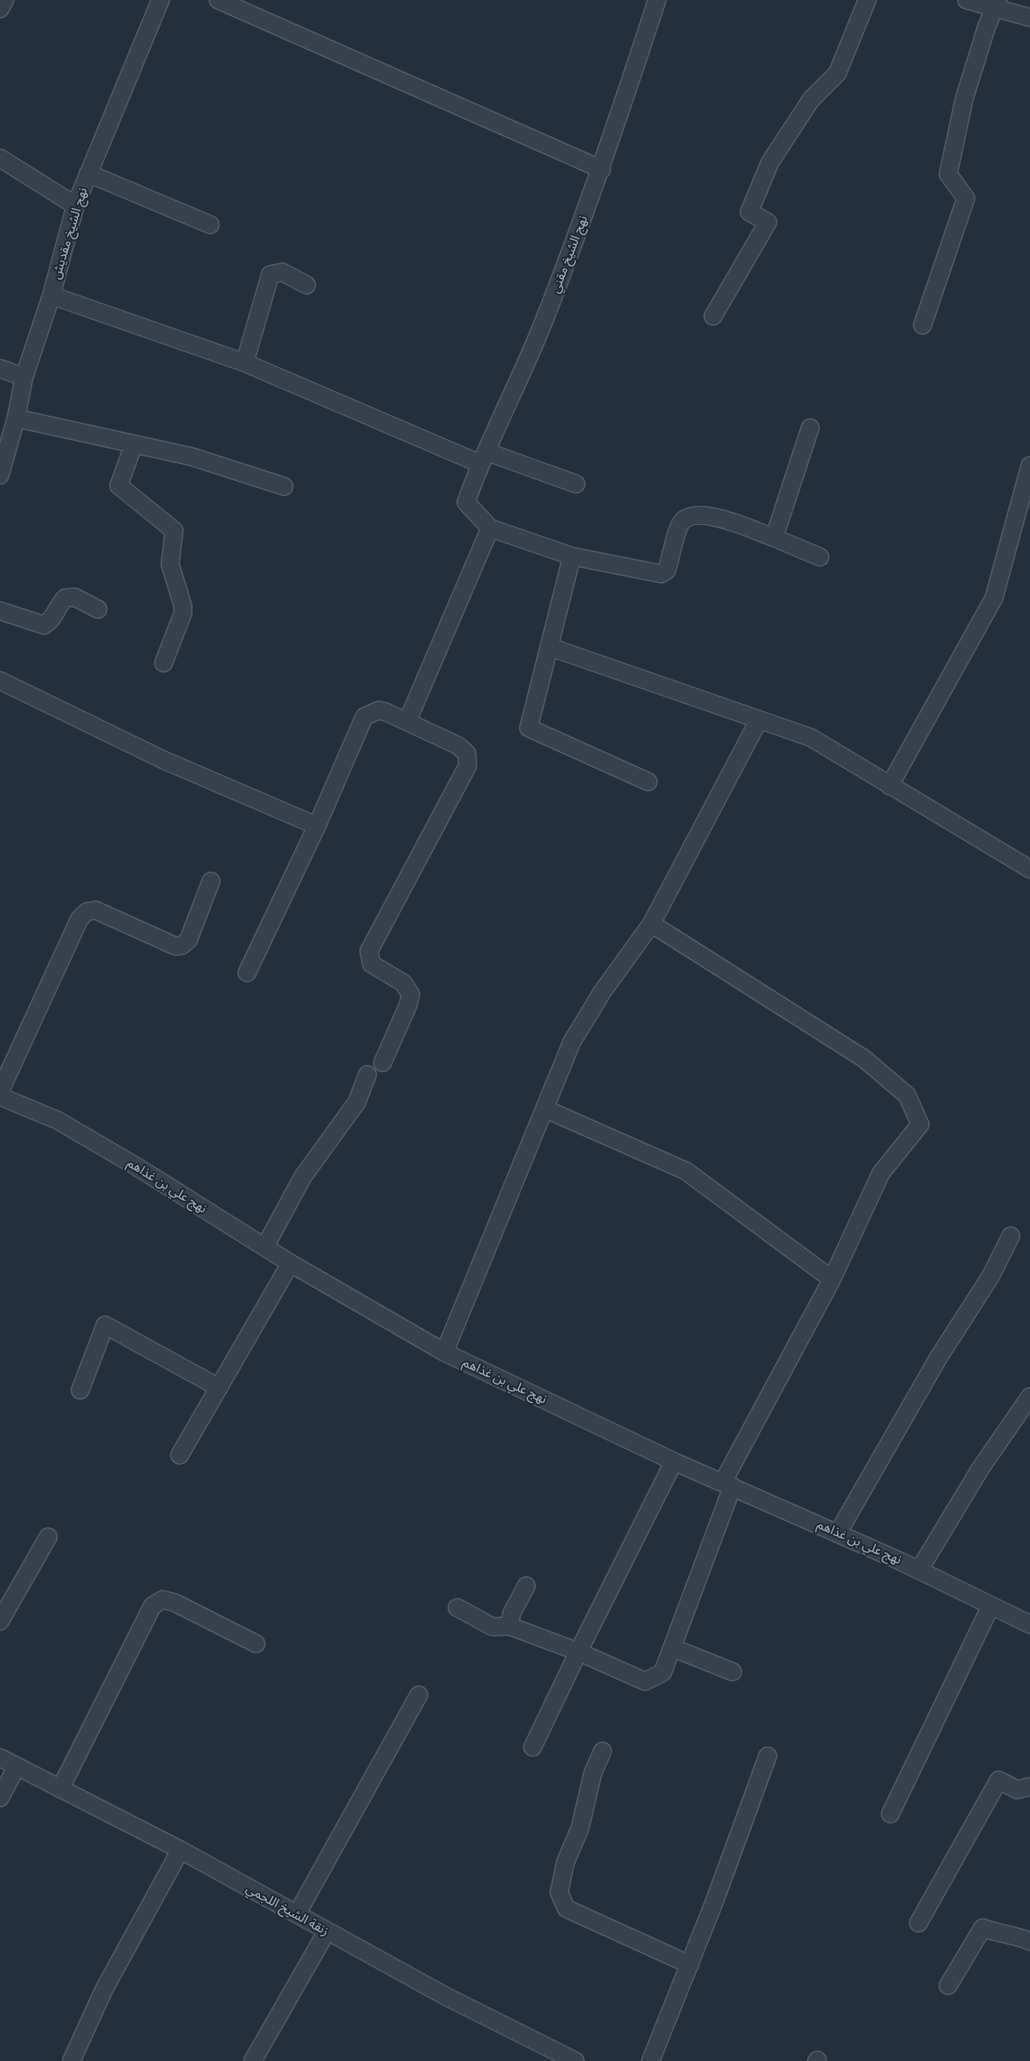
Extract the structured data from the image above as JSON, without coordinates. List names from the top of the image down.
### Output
{
  "streets": {
    "street": [
      "نهج الشيخ مقديش",
      "نهج الشيخ مقني",
      "نهج علي بن غذاهم",
      "زنقة الشيخ اللجمي"
    ]
  }
}
